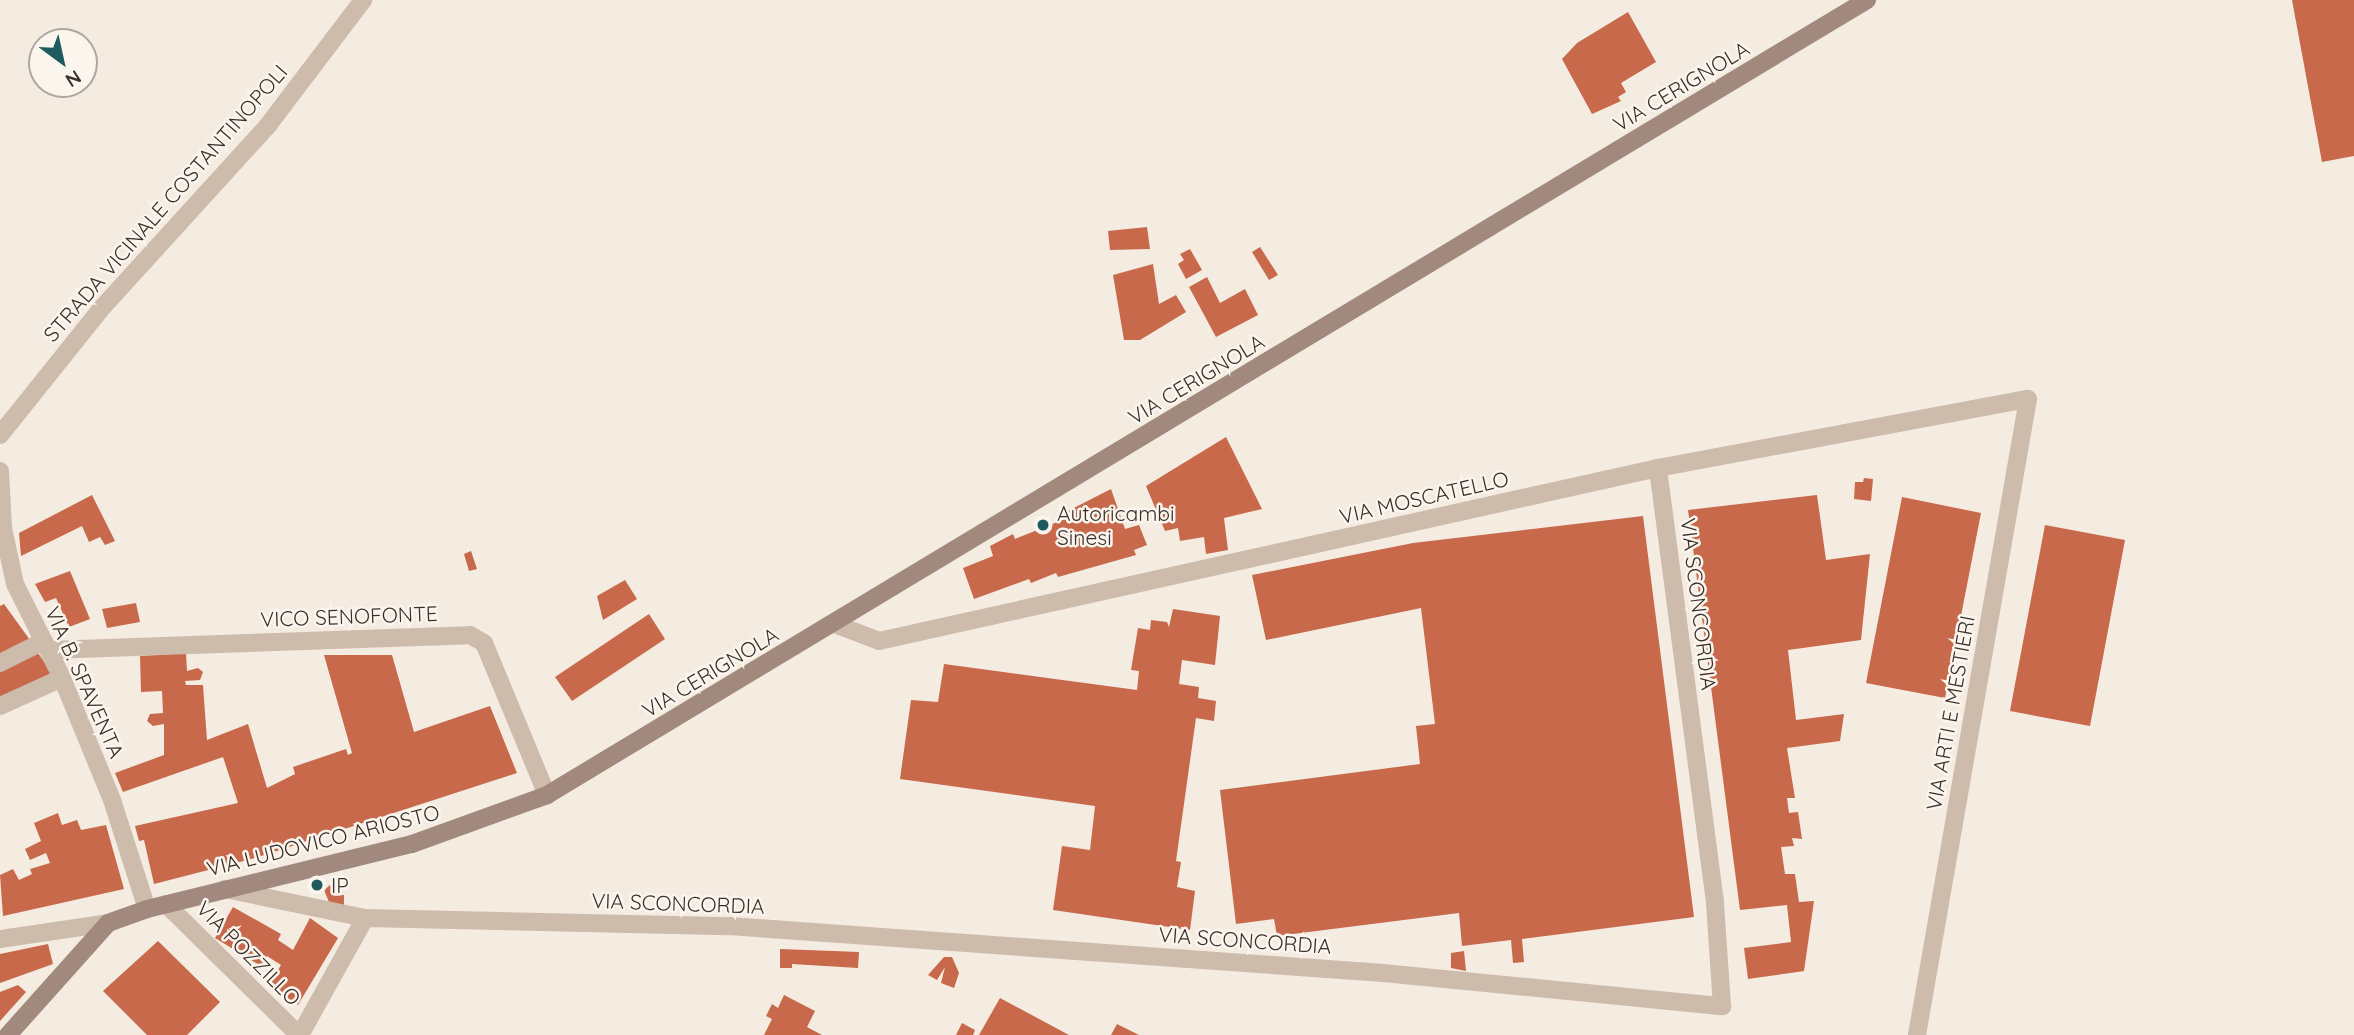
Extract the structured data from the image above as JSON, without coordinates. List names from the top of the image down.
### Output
{
  "streets": {
    "street": [
      "VIA CERIGNOLA",
      "STRADA VICINALE COSTANTINOPOLI",
      "VIA MOSCATELLO",
      "VIA SCONCORDIA",
      "VICO SENOFONTE",
      "VIA B. SPAVENTA",
      "VIA ARTI E MESTIERI",
      "VIA LUDOVICO ARIOSTO",
      "VIA POZZILLO"
    ]
  },
  "crossings": [
    ["VIA CERIGNOLA", "VIA MOSCATELLO"],
    ["VIA CERIGNOLA", "VICO SENOFONTE"],
    ["VIA CERIGNOLA", "VIA LUDOVICO ARIOSTO"],
    ["VIA MOSCATELLO", "VIA SCONCORDIA"],
    ["VIA MOSCATELLO", "VIA ARTI E MESTIERI"],
    ["VIA SCONCORDIA", "VIA LUDOVICO ARIOSTO"],
    ["VICO SENOFONTE", "VIA B. SPAVENTA"],
    ["VICO SENOFONTE", "VIA LUDOVICO ARIOSTO"],
    ["VIA B. SPAVENTA", "VIA LUDOVICO ARIOSTO"],
    ["VIA LUDOVICO ARIOSTO", "VIA POZZILLO"]
  ],
  "places": ["Autoricambi Sinesi", "IP"],
  "north": "bottom right"
}
